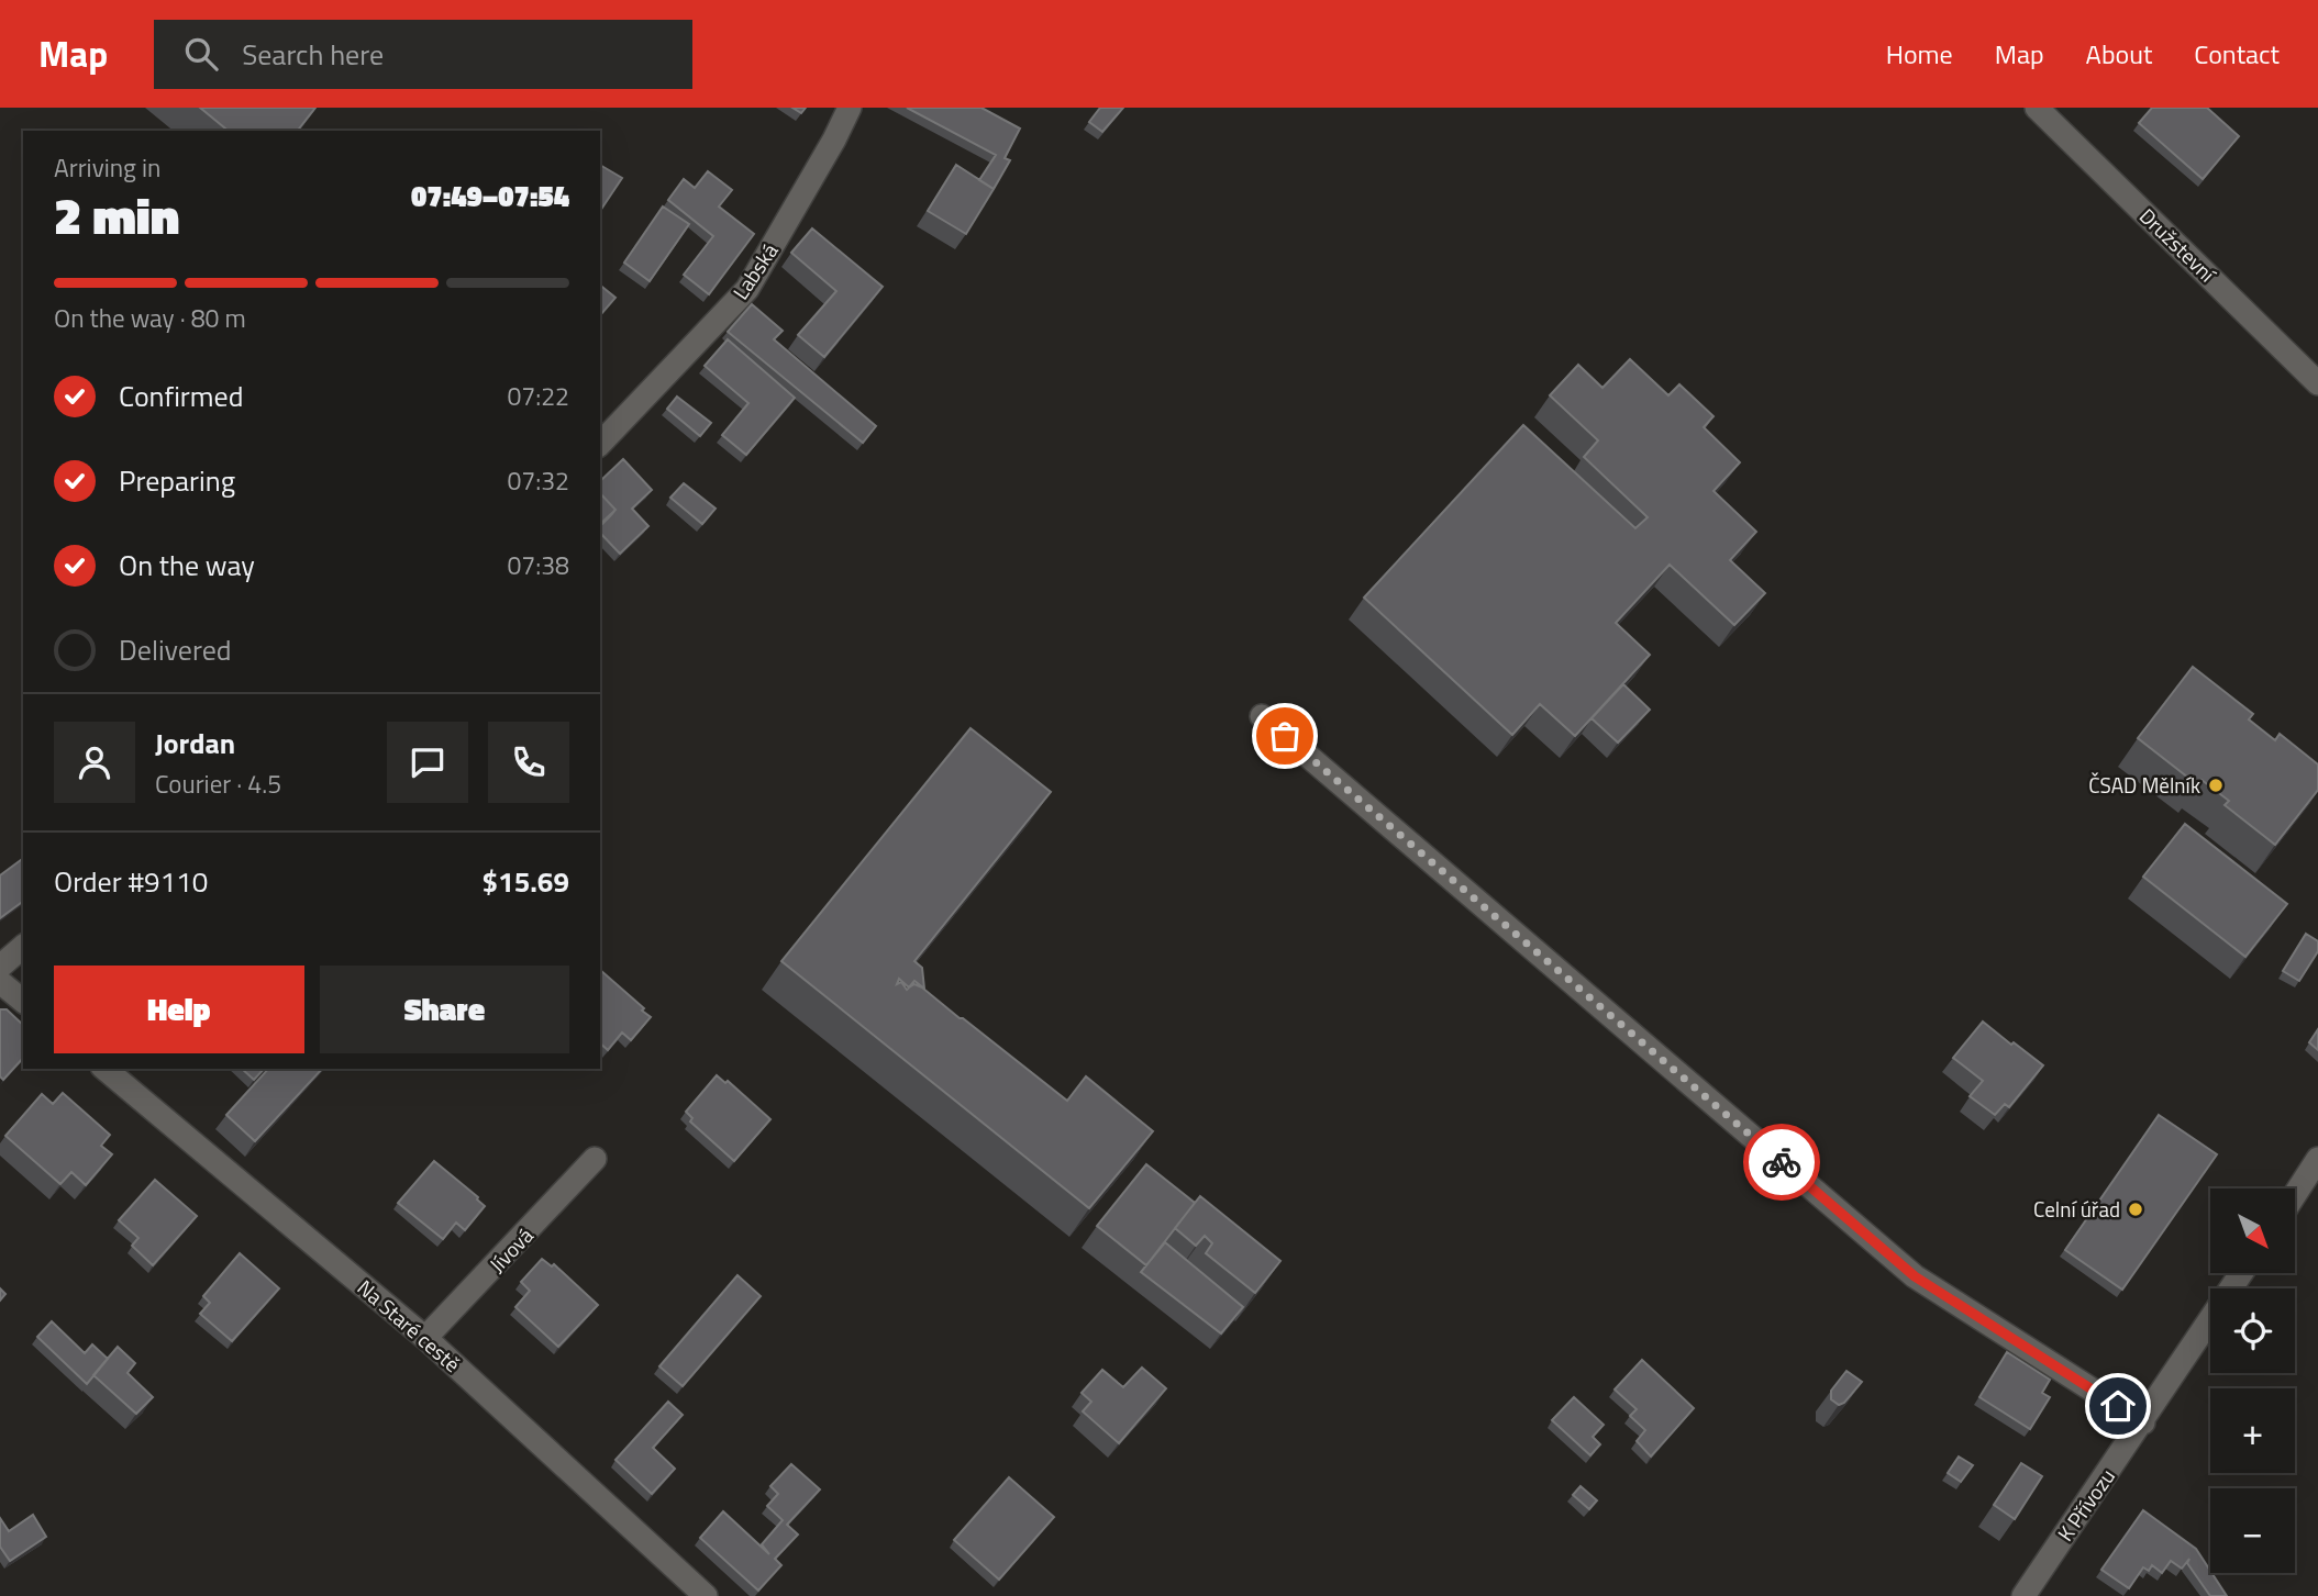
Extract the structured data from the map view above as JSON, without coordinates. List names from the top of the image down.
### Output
{
  "streets": {
    "street": [
      "Družstevní",
      "Labská",
      "Jívová",
      "Na Staré cestě",
      "K Přívozu"
    ]
  },
  "crossings": [
    ["Jívová", "Na Staré cestě"]
  ],
  "places": ["ČSAD Mělník", "Celní úřad"],
  "north": "bottom right",
  "page": {
    "header": "Map",
    "search": "Search here",
    "nav": [
      "Home",
      "Map",
      "About",
      "Contact"
    ],
    "heading": ["2 min", "Arriving in", "07:49–07:54"],
    "panel": [
      "Jordan",
      "Courier · 4.5",
      "Order #9110",
      "$15.69"
    ],
    "bar": "On the way · 80 m",
    "list": [
      ["Confirmed", "07:22"],
      ["Preparing", "07:32"],
      ["On the way", "07:38"],
      "Delivered"
    ],
    "buttons": ["Help", "Share"],
    "map_buttons": ["+", "−"]
  }
}
